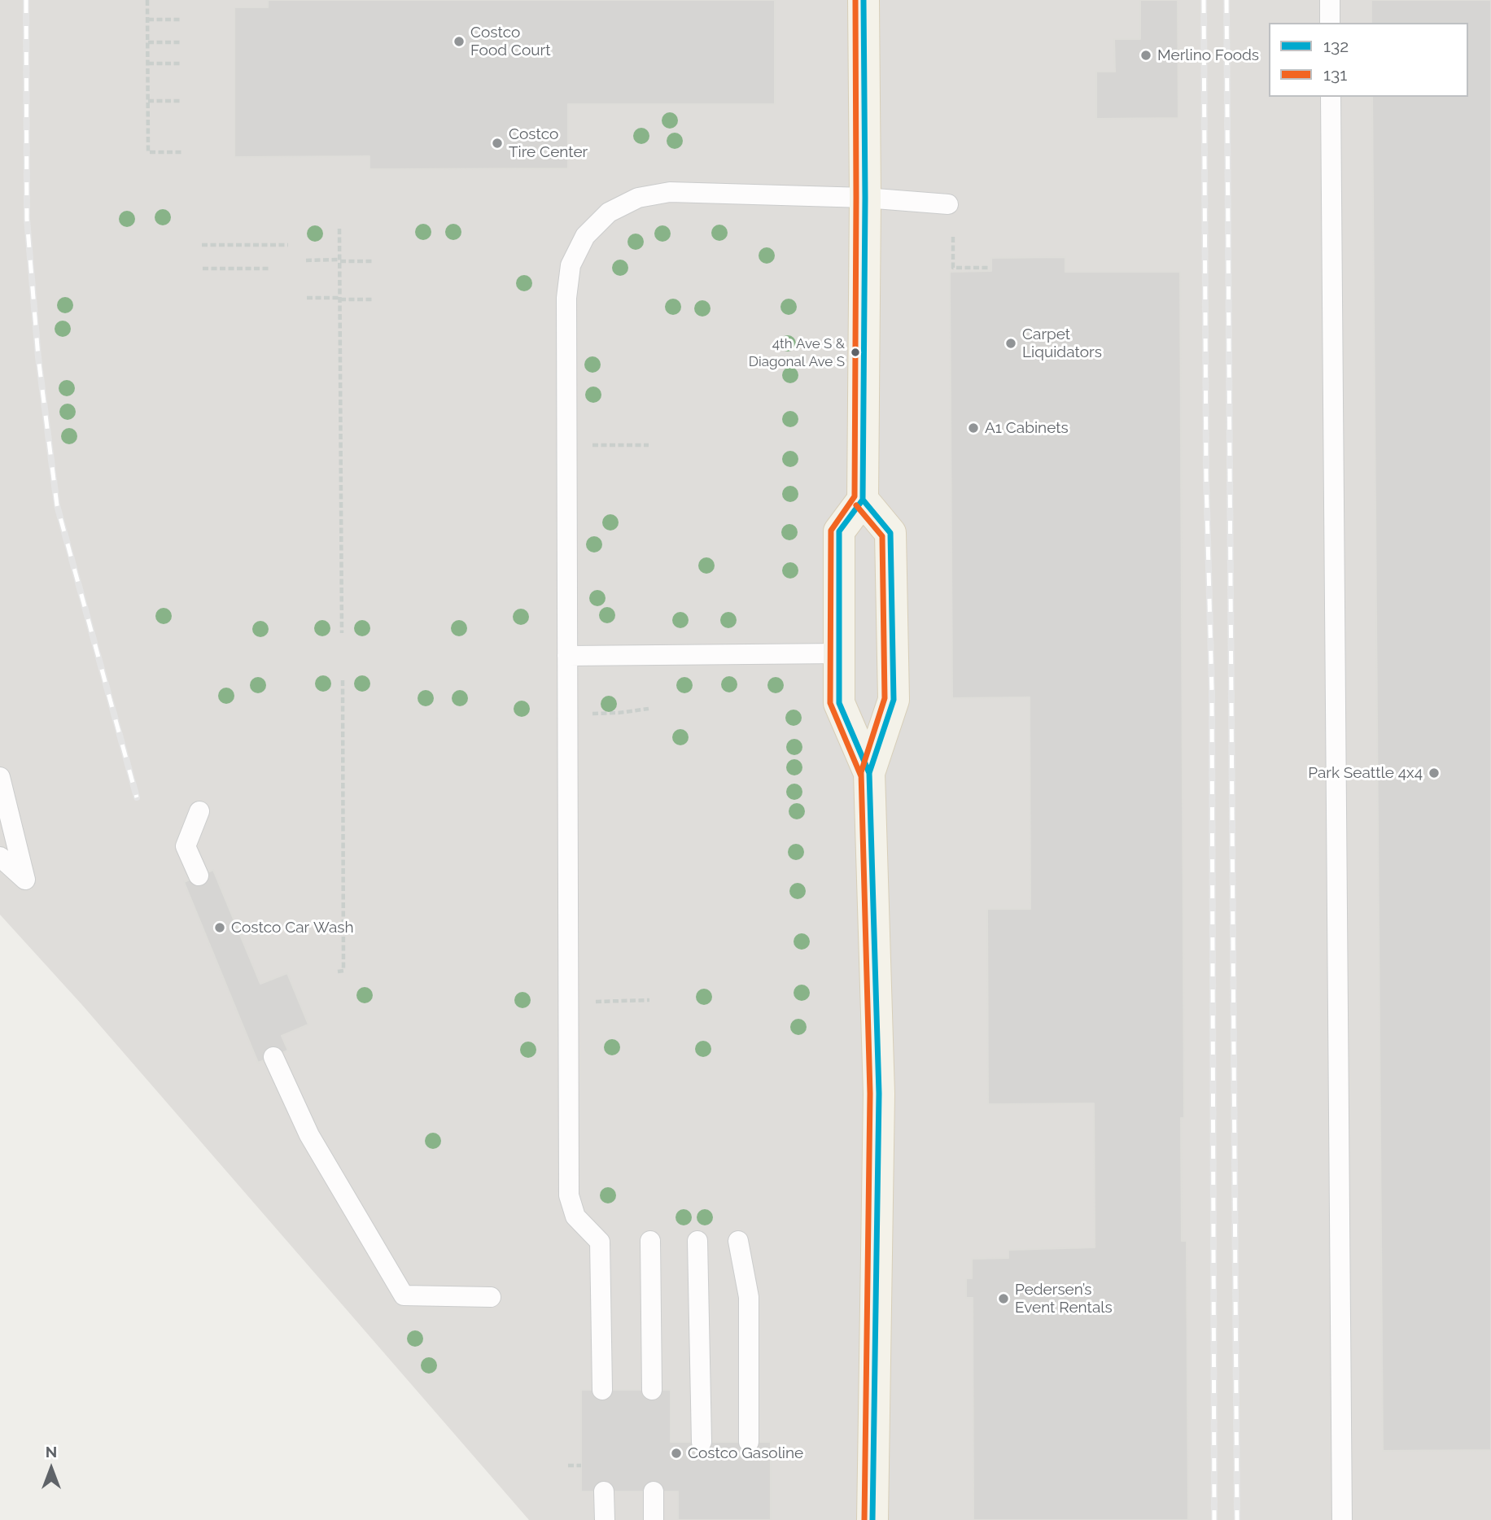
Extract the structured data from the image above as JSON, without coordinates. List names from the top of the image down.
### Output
{
  "places": [
    "Costco Food Court",
    "Merlino Foods",
    "Costco Tire Center",
    "Carpet Liquidators",
    "4th Ave S & Diagonal Ave S",
    "A1 Cabinets",
    "Park Seattle 4x4",
    "Costco Car Wash",
    "Pedersen’s Event Rentals",
    "Costco Gasoline"
  ],
  "lines": ["transit line 132", "transit line 131"],
  "legend": ["132", "131"],
  "north": "top"
}
